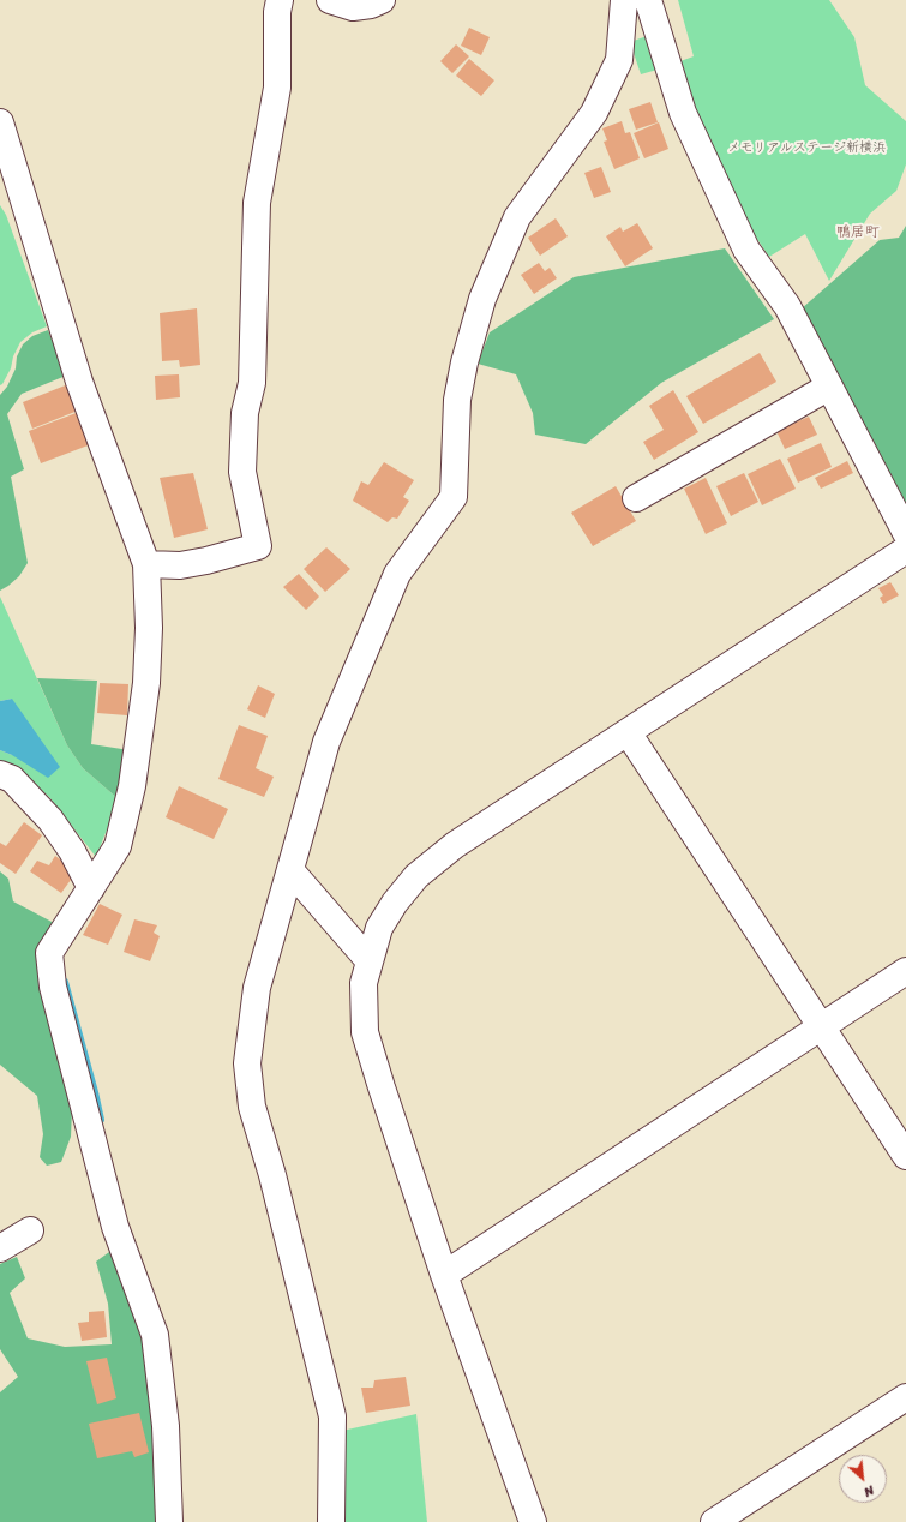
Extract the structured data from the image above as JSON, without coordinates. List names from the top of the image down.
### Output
{
  "districts": ["鴨居町"],
  "parks": ["メモリアルステージ新横浜"],
  "north": "bottom right"
}
